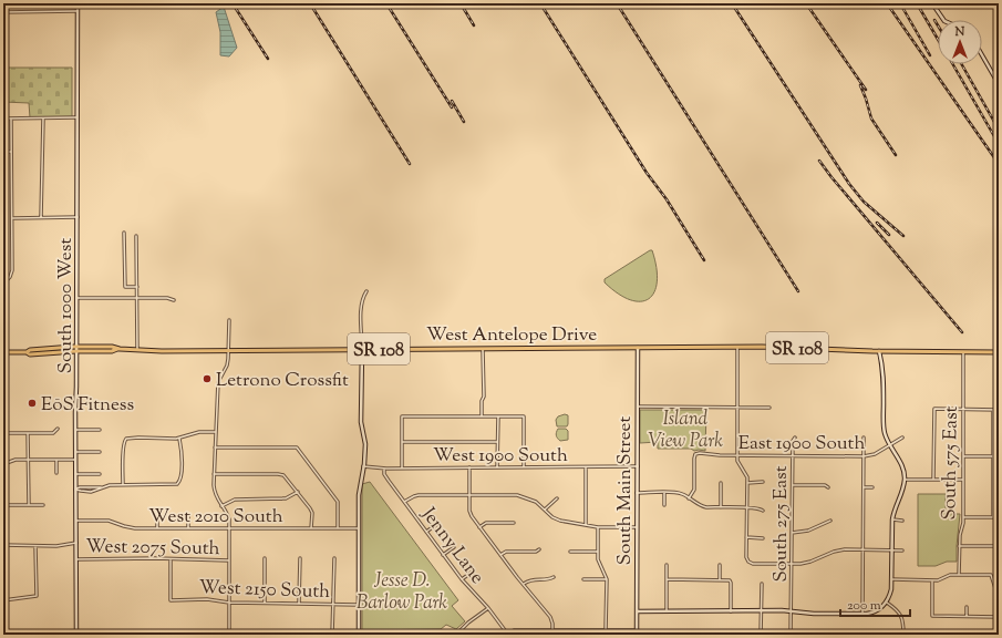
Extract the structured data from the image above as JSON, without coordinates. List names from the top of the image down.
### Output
{
  "streets": {
    "main road": ["West Antelope Drive", "SR 108"],
    "street": [
      "South 1000 West",
      "East 1900 South",
      "West 1900 South",
      "South 575 East",
      "South Main Street",
      "West 2010 South",
      "South 275 East",
      "Jenny Lane",
      "West 2075 South",
      "West 2150 South"
    ]
  },
  "crossings": [
    ["South 1000 West", "West Antelope Drive"],
    ["South 1000 West", "West 2010 South"],
    ["South 1000 West", "West 2075 South"],
    ["West Antelope Drive", "SR 108"],
    ["West Antelope Drive", "South Main Street"],
    ["SR 108", "South 575 East"],
    ["SR 108", "South Main Street"],
    ["East 1900 South", "South 275 East"],
    ["West 1900 South", "South Main Street"],
    ["West 1900 South", "Jenny Lane"],
    ["West 2075 South", "West 2150 South"]
  ],
  "parks": ["Island View Park", "Jesse D. Barlow Park"],
  "places": ["Letrono Crossfit", "EōS Fitness"],
  "scale_bar": "200 m",
  "north": "top"
}
